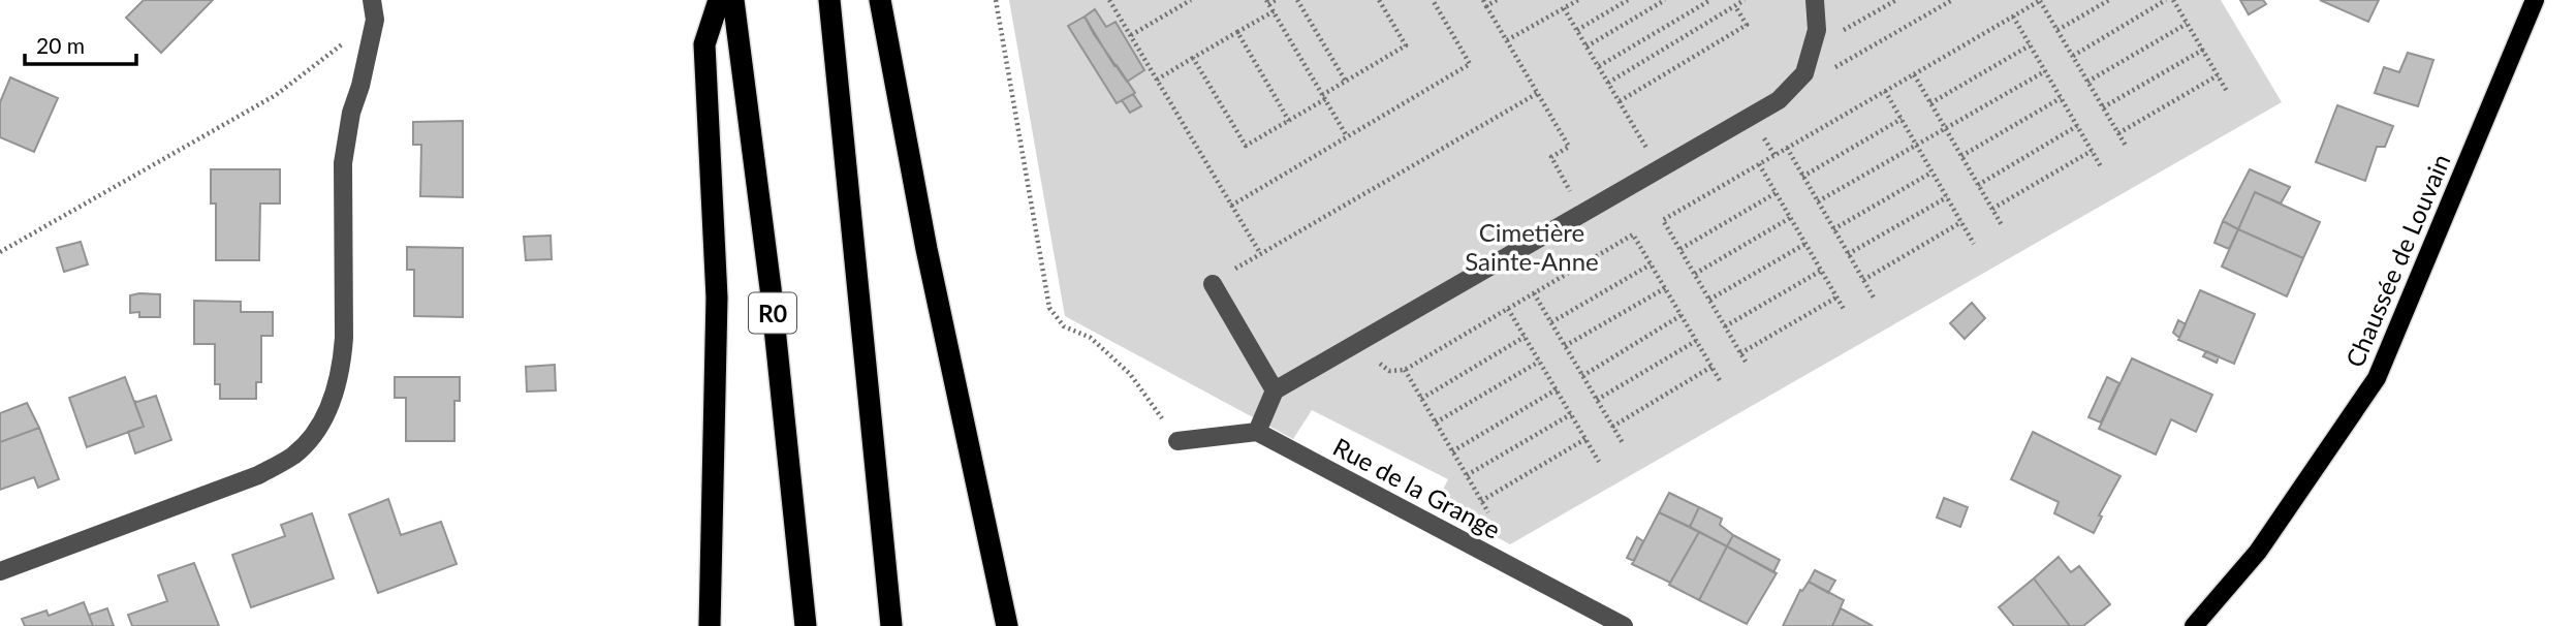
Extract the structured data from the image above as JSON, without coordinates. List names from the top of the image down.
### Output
{
  "streets": {
    "highway": ["R0"],
    "main road": ["Chaussée de Louvain"],
    "street": ["Rue de la Grange"]
  },
  "parks": ["Cimetière Sainte-Anne"],
  "scale_bar": "20 m"
}
